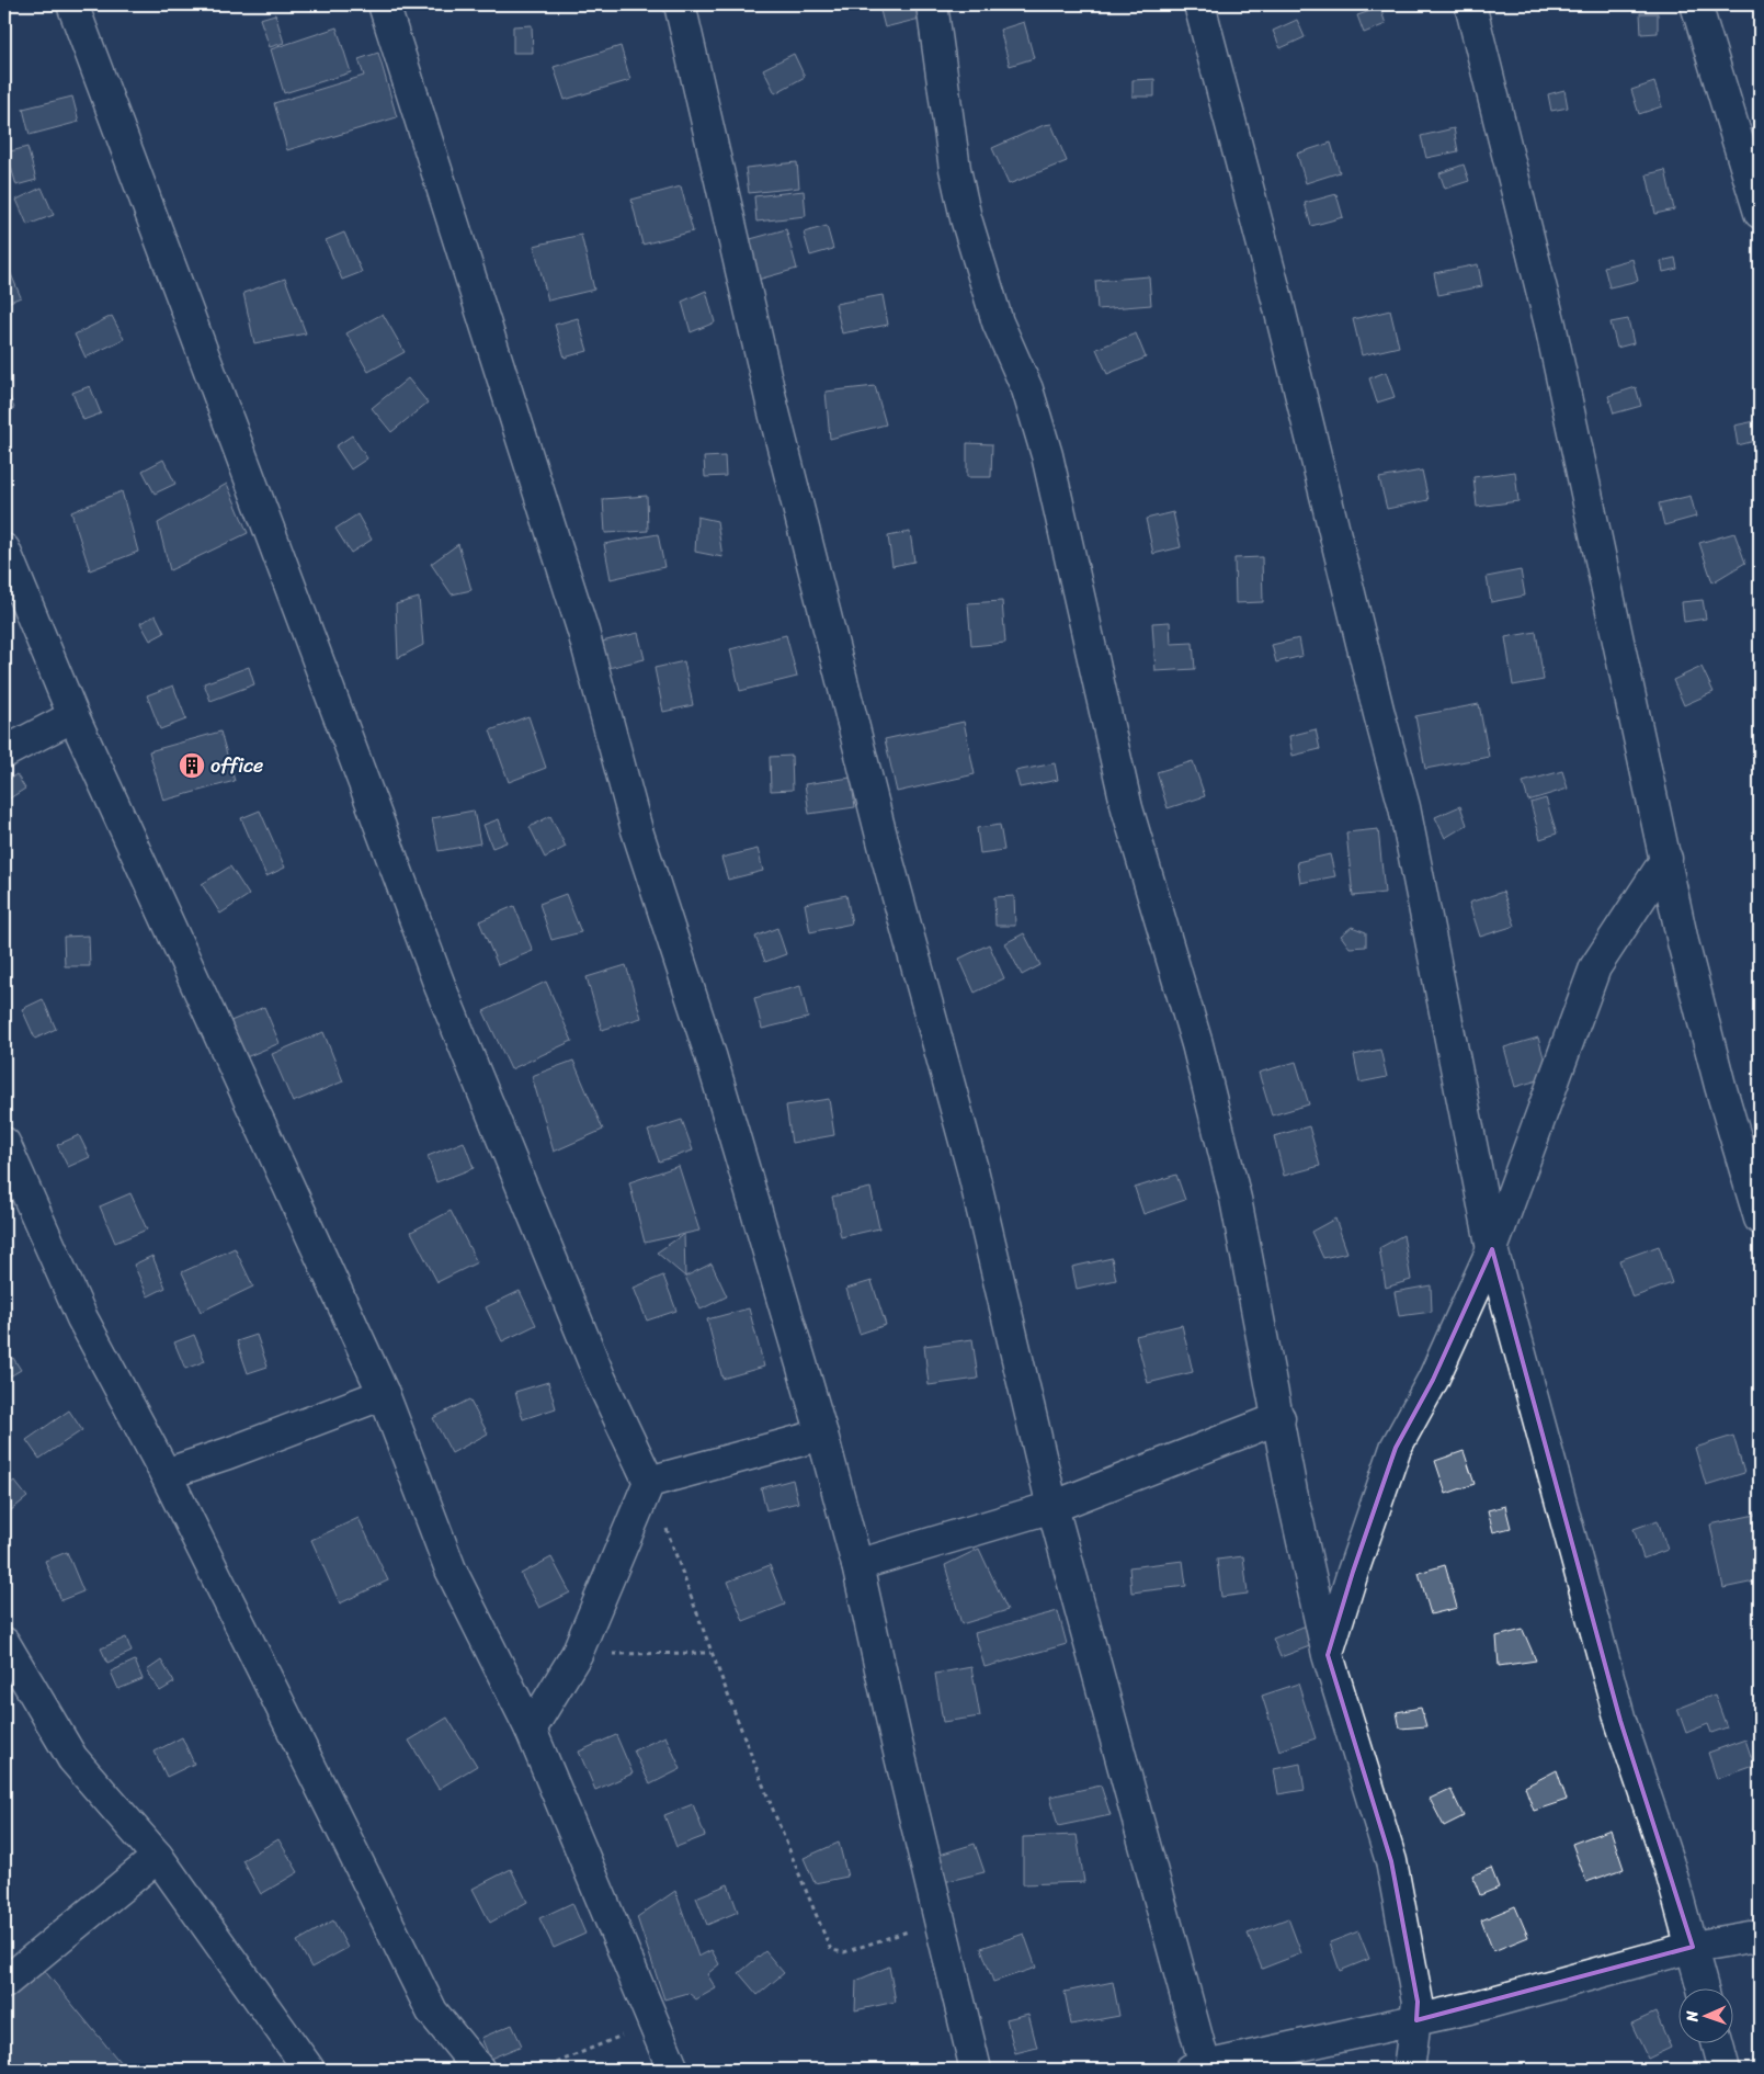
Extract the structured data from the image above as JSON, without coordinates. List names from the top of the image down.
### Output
{
  "places": {
    "building": ["office"]
  },
  "north": "left"
}
